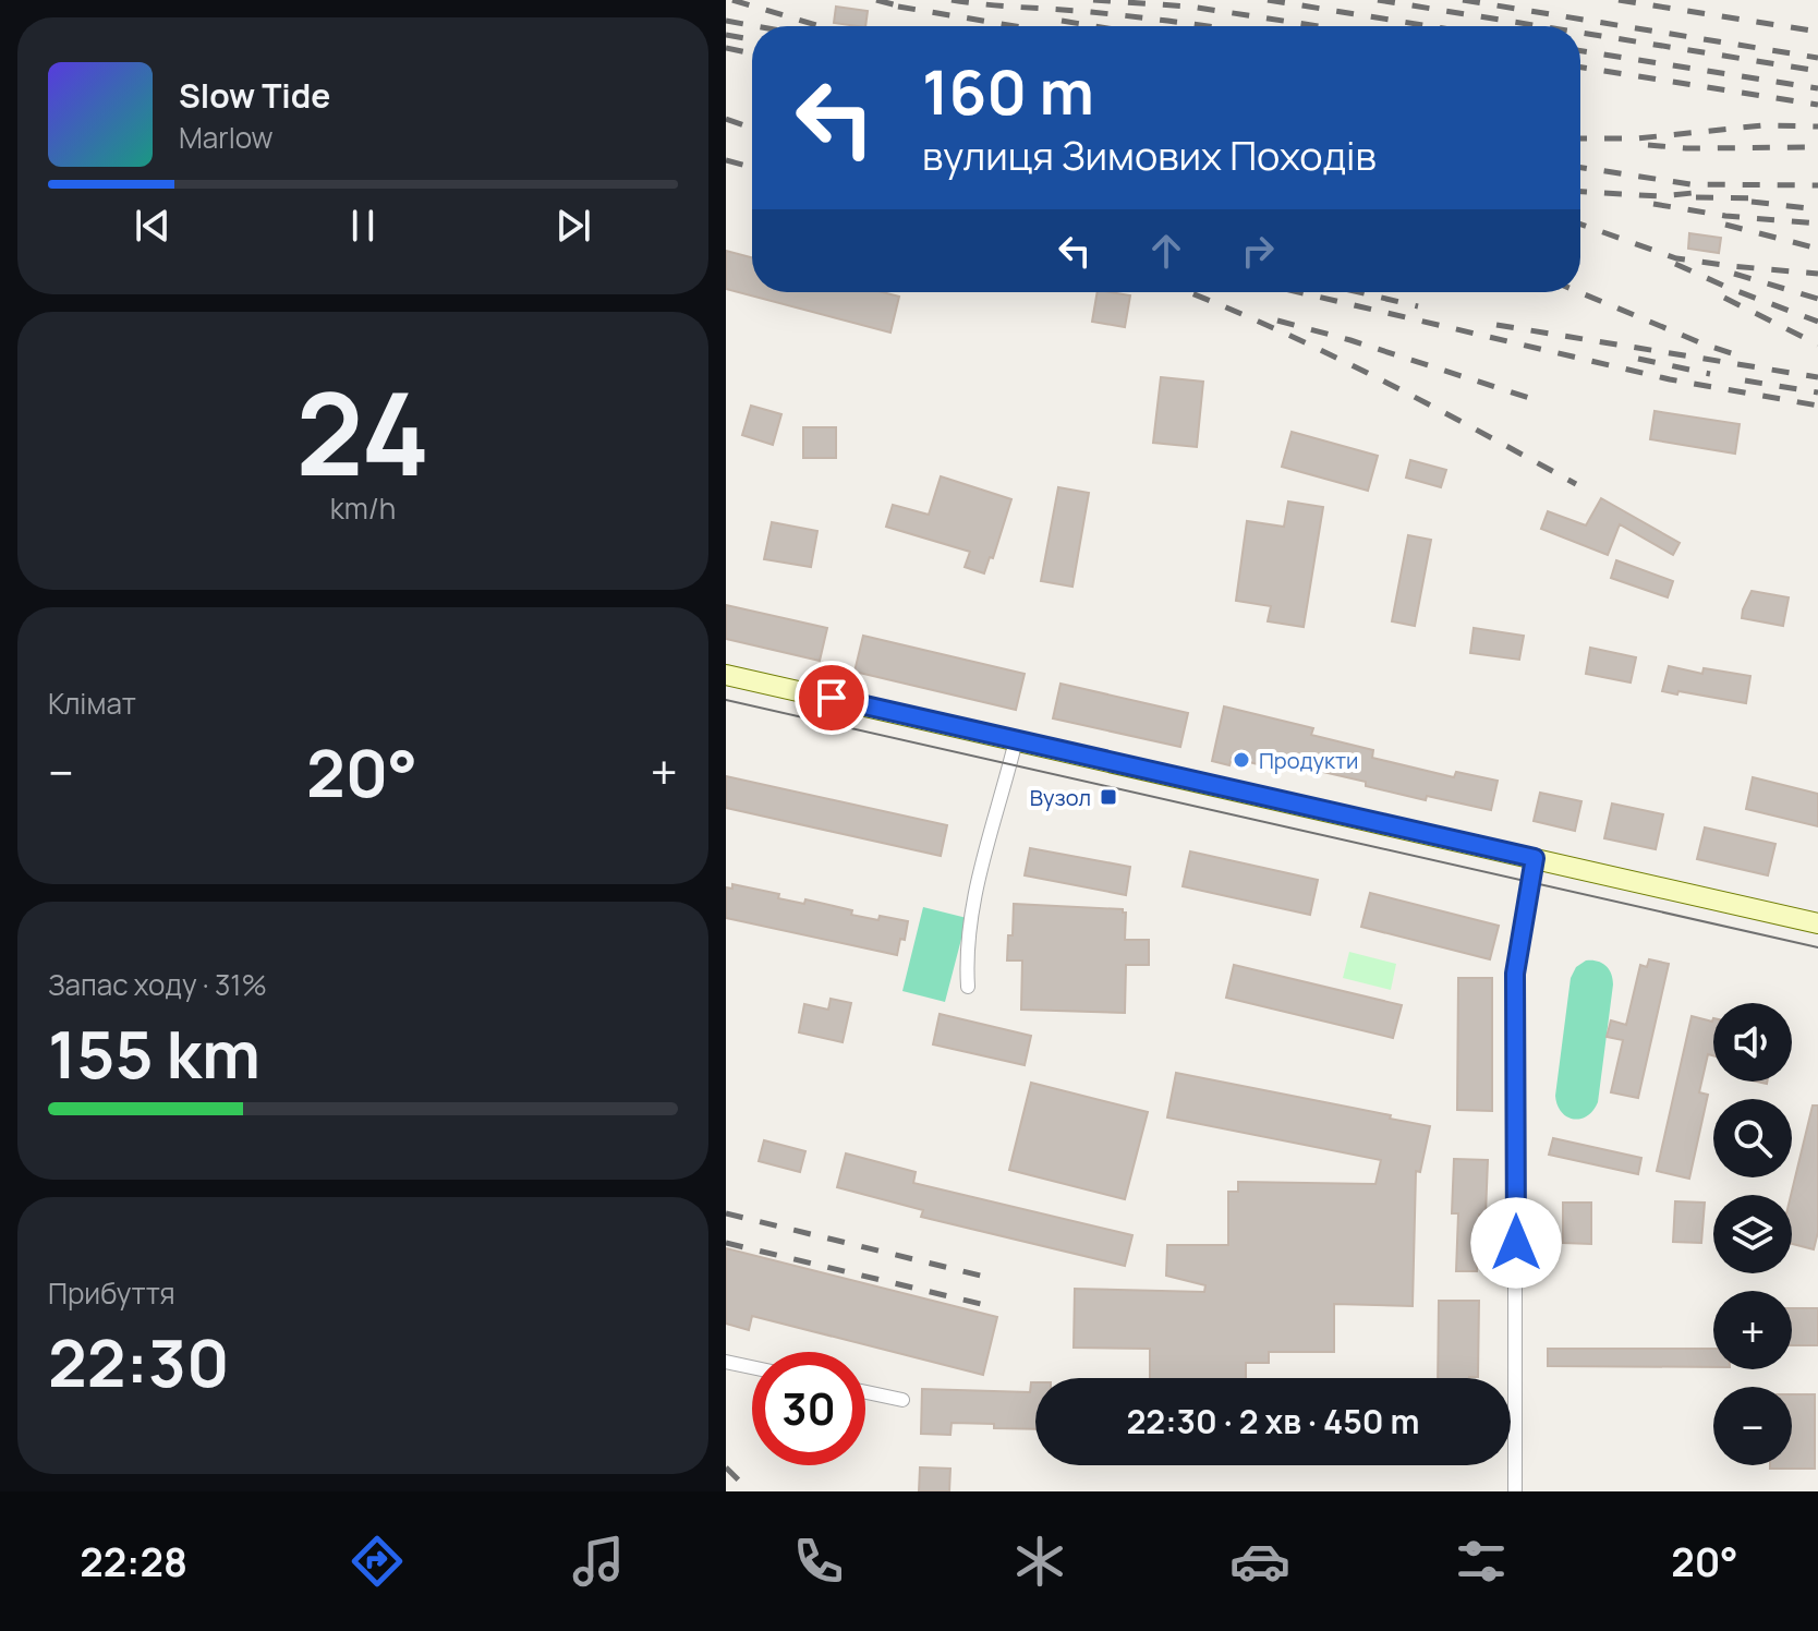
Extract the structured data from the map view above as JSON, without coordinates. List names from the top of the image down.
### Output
{
  "places": {
    "other": ["Продукти"],
    "transit": ["Вузол"]
  },
  "page": {
    "turn": ["160 m", "вулиця Зимових Походів"],
    "song": ["Slow Tide", "Marlow"],
    "tile": [
      ["24", "km/h"],
      "Клімат",
      ["Запас ходу · 31%", "155 km"],
      ["Прибуття", "22:30"]
    ],
    "heat": ["−", "20°", "+"],
    "map_buttons": ["+", "−"],
    "limit": "30",
    "trip": "22:30 · 2 хв · 450 m",
    "tabs": ["22:28", "20°"]
  }
}
